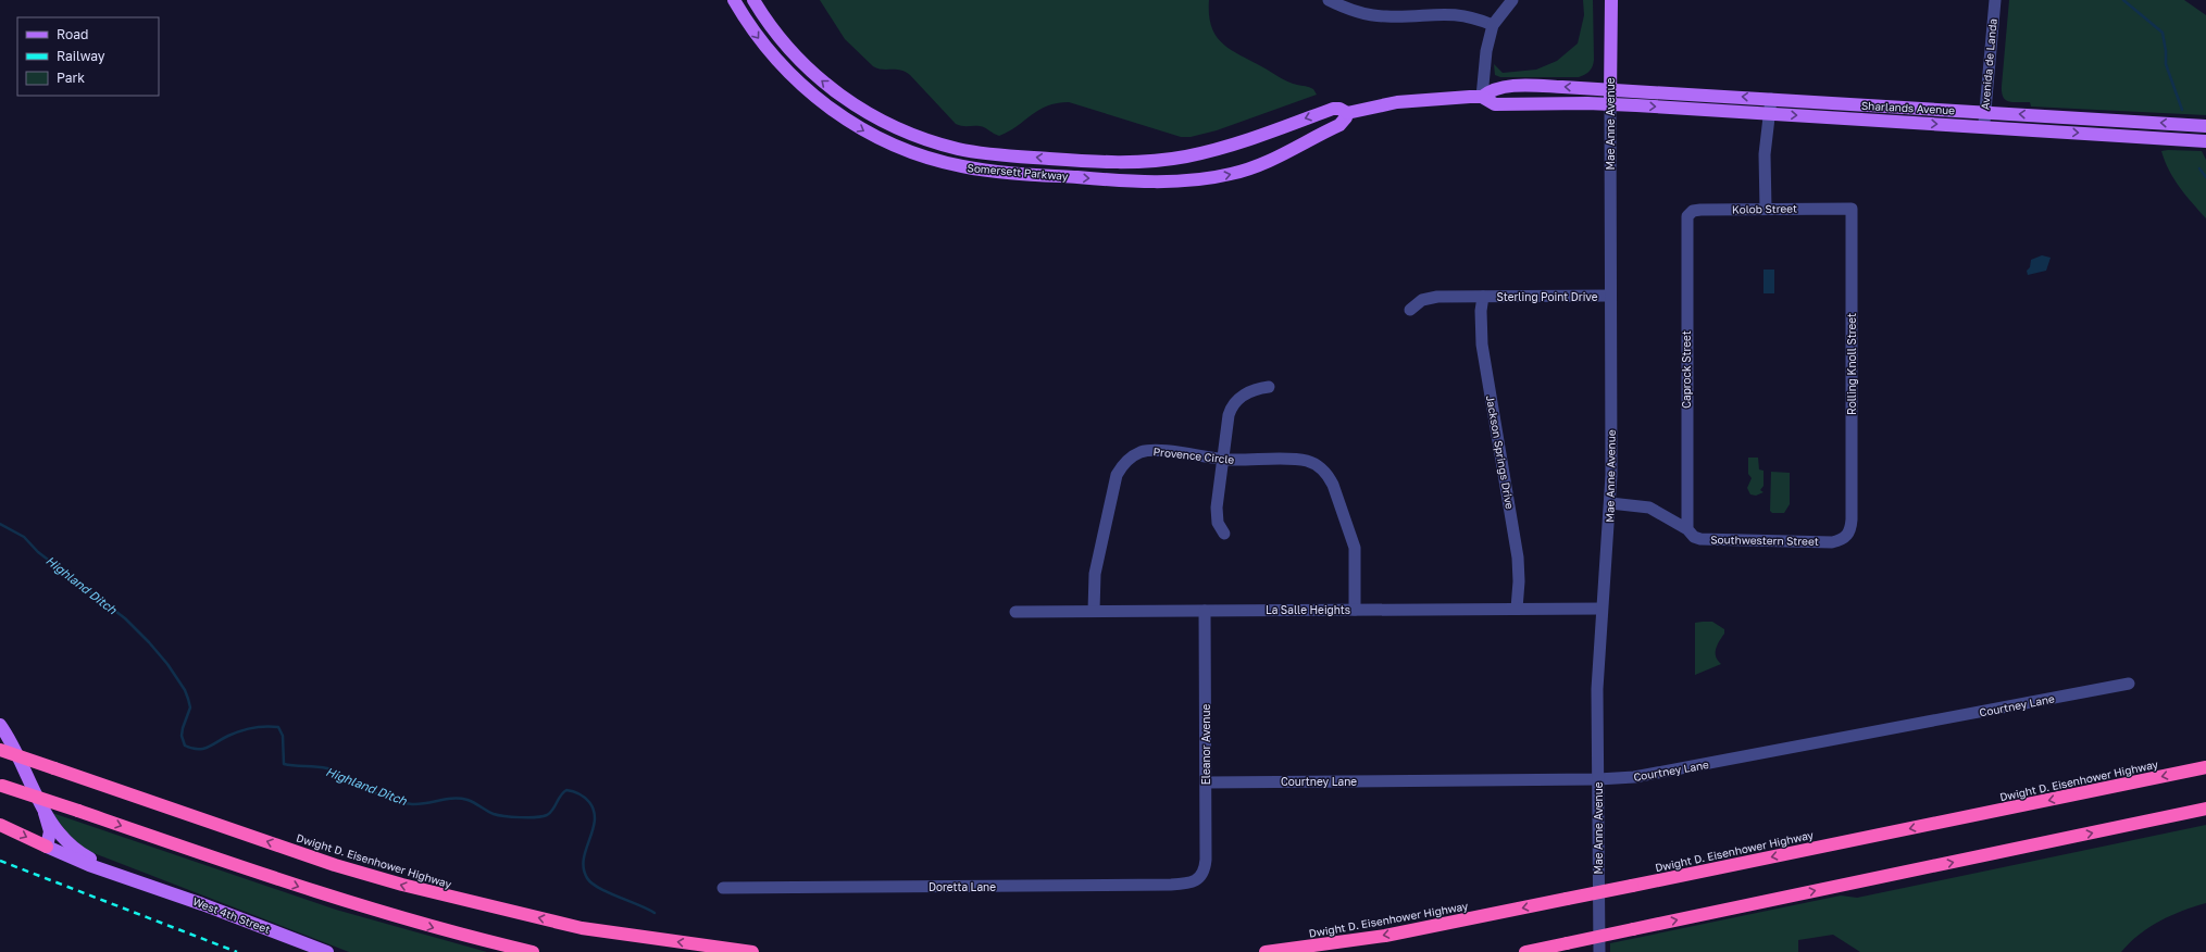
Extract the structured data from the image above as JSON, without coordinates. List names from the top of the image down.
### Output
{
  "streets": {
    "highway": ["Dwight D. Eisenhower Highway"],
    "main road": [
      "Sharlands Avenue",
      "Mae Anne Avenue",
      "Somersett Parkway",
      "West 4th Street"
    ],
    "street": [
      "Avenida de Landa",
      "Kolob Street",
      "Sterling Point Drive",
      "Rolling Knoll Street",
      "Caprock Street",
      "Jackson Springs Drive",
      "Provence Circle",
      "Southwestern Street",
      "La Salle Heights",
      "Courtney Lane",
      "Eleanor Avenue",
      "Doretta Lane"
    ]
  },
  "crossings": [
    ["Avenida de Landa", "Sharlands Avenue"],
    ["Sharlands Avenue", "Mae Anne Avenue"],
    ["Sharlands Avenue", "Somersett Parkway"],
    ["Mae Anne Avenue", "Somersett Parkway"],
    ["Mae Anne Avenue", "Sterling Point Drive"],
    ["Mae Anne Avenue", "Southwestern Street"],
    ["Mae Anne Avenue", "La Salle Heights"],
    ["Mae Anne Avenue", "Courtney Lane"],
    ["Kolob Street", "Rolling Knoll Street"],
    ["Kolob Street", "Caprock Street"],
    ["Sterling Point Drive", "Jackson Springs Drive"],
    ["Rolling Knoll Street", "Southwestern Street"],
    ["Caprock Street", "Southwestern Street"],
    ["Jackson Springs Drive", "La Salle Heights"],
    ["Provence Circle", "La Salle Heights"],
    ["La Salle Heights", "Eleanor Avenue"],
    ["Courtney Lane", "Eleanor Avenue"],
    ["Eleanor Avenue", "Doretta Lane"]
  ],
  "water": ["Highland Ditch"],
  "legend": ["Road", "Railway", "Park"]
}
